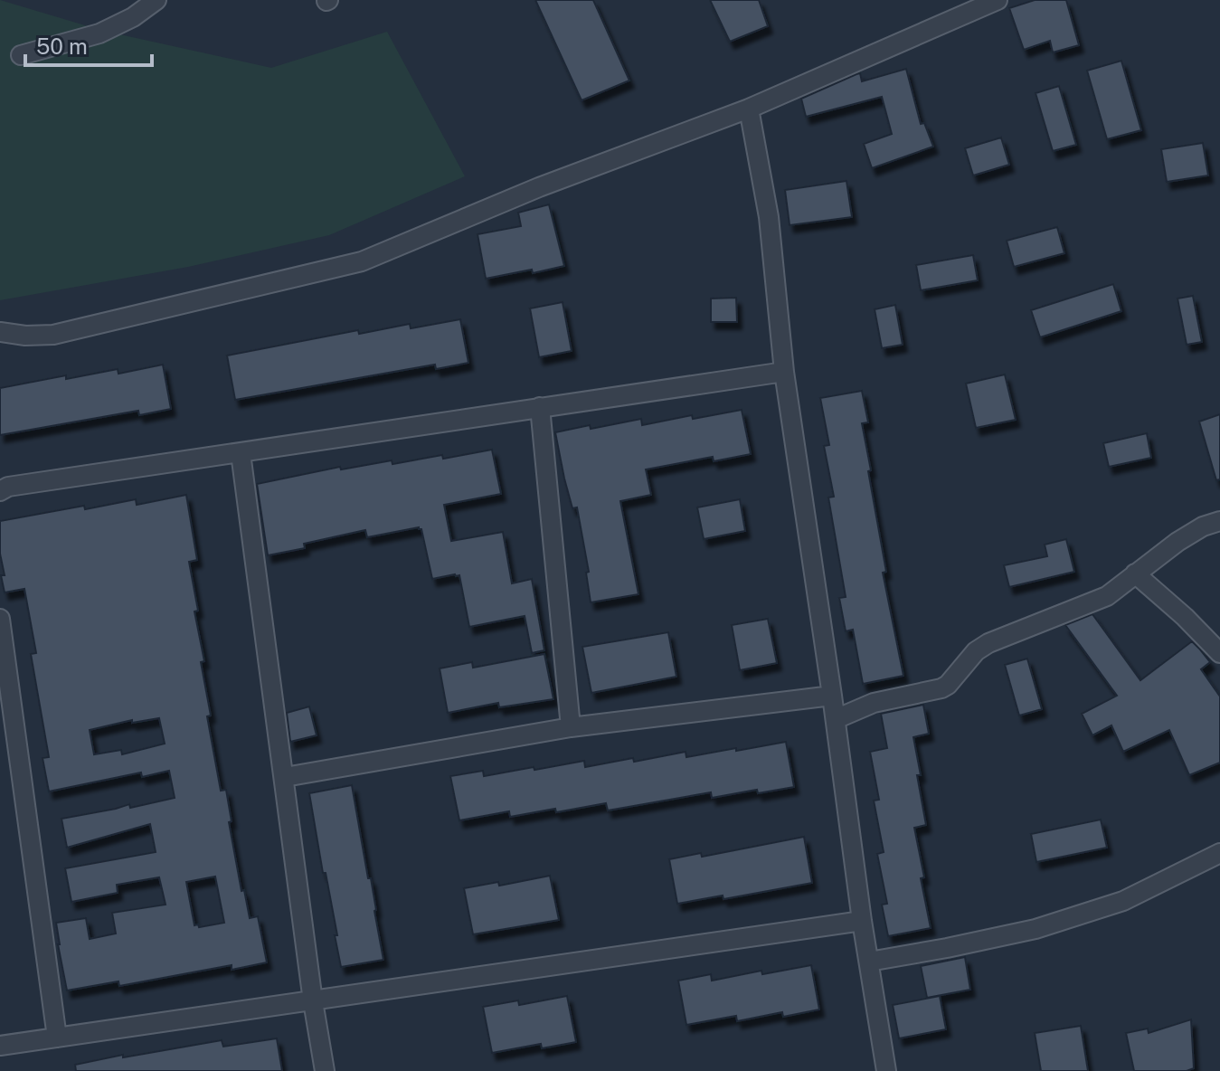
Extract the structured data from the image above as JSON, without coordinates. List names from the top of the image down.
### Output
{
  "scale_bar": "50 m"
}
